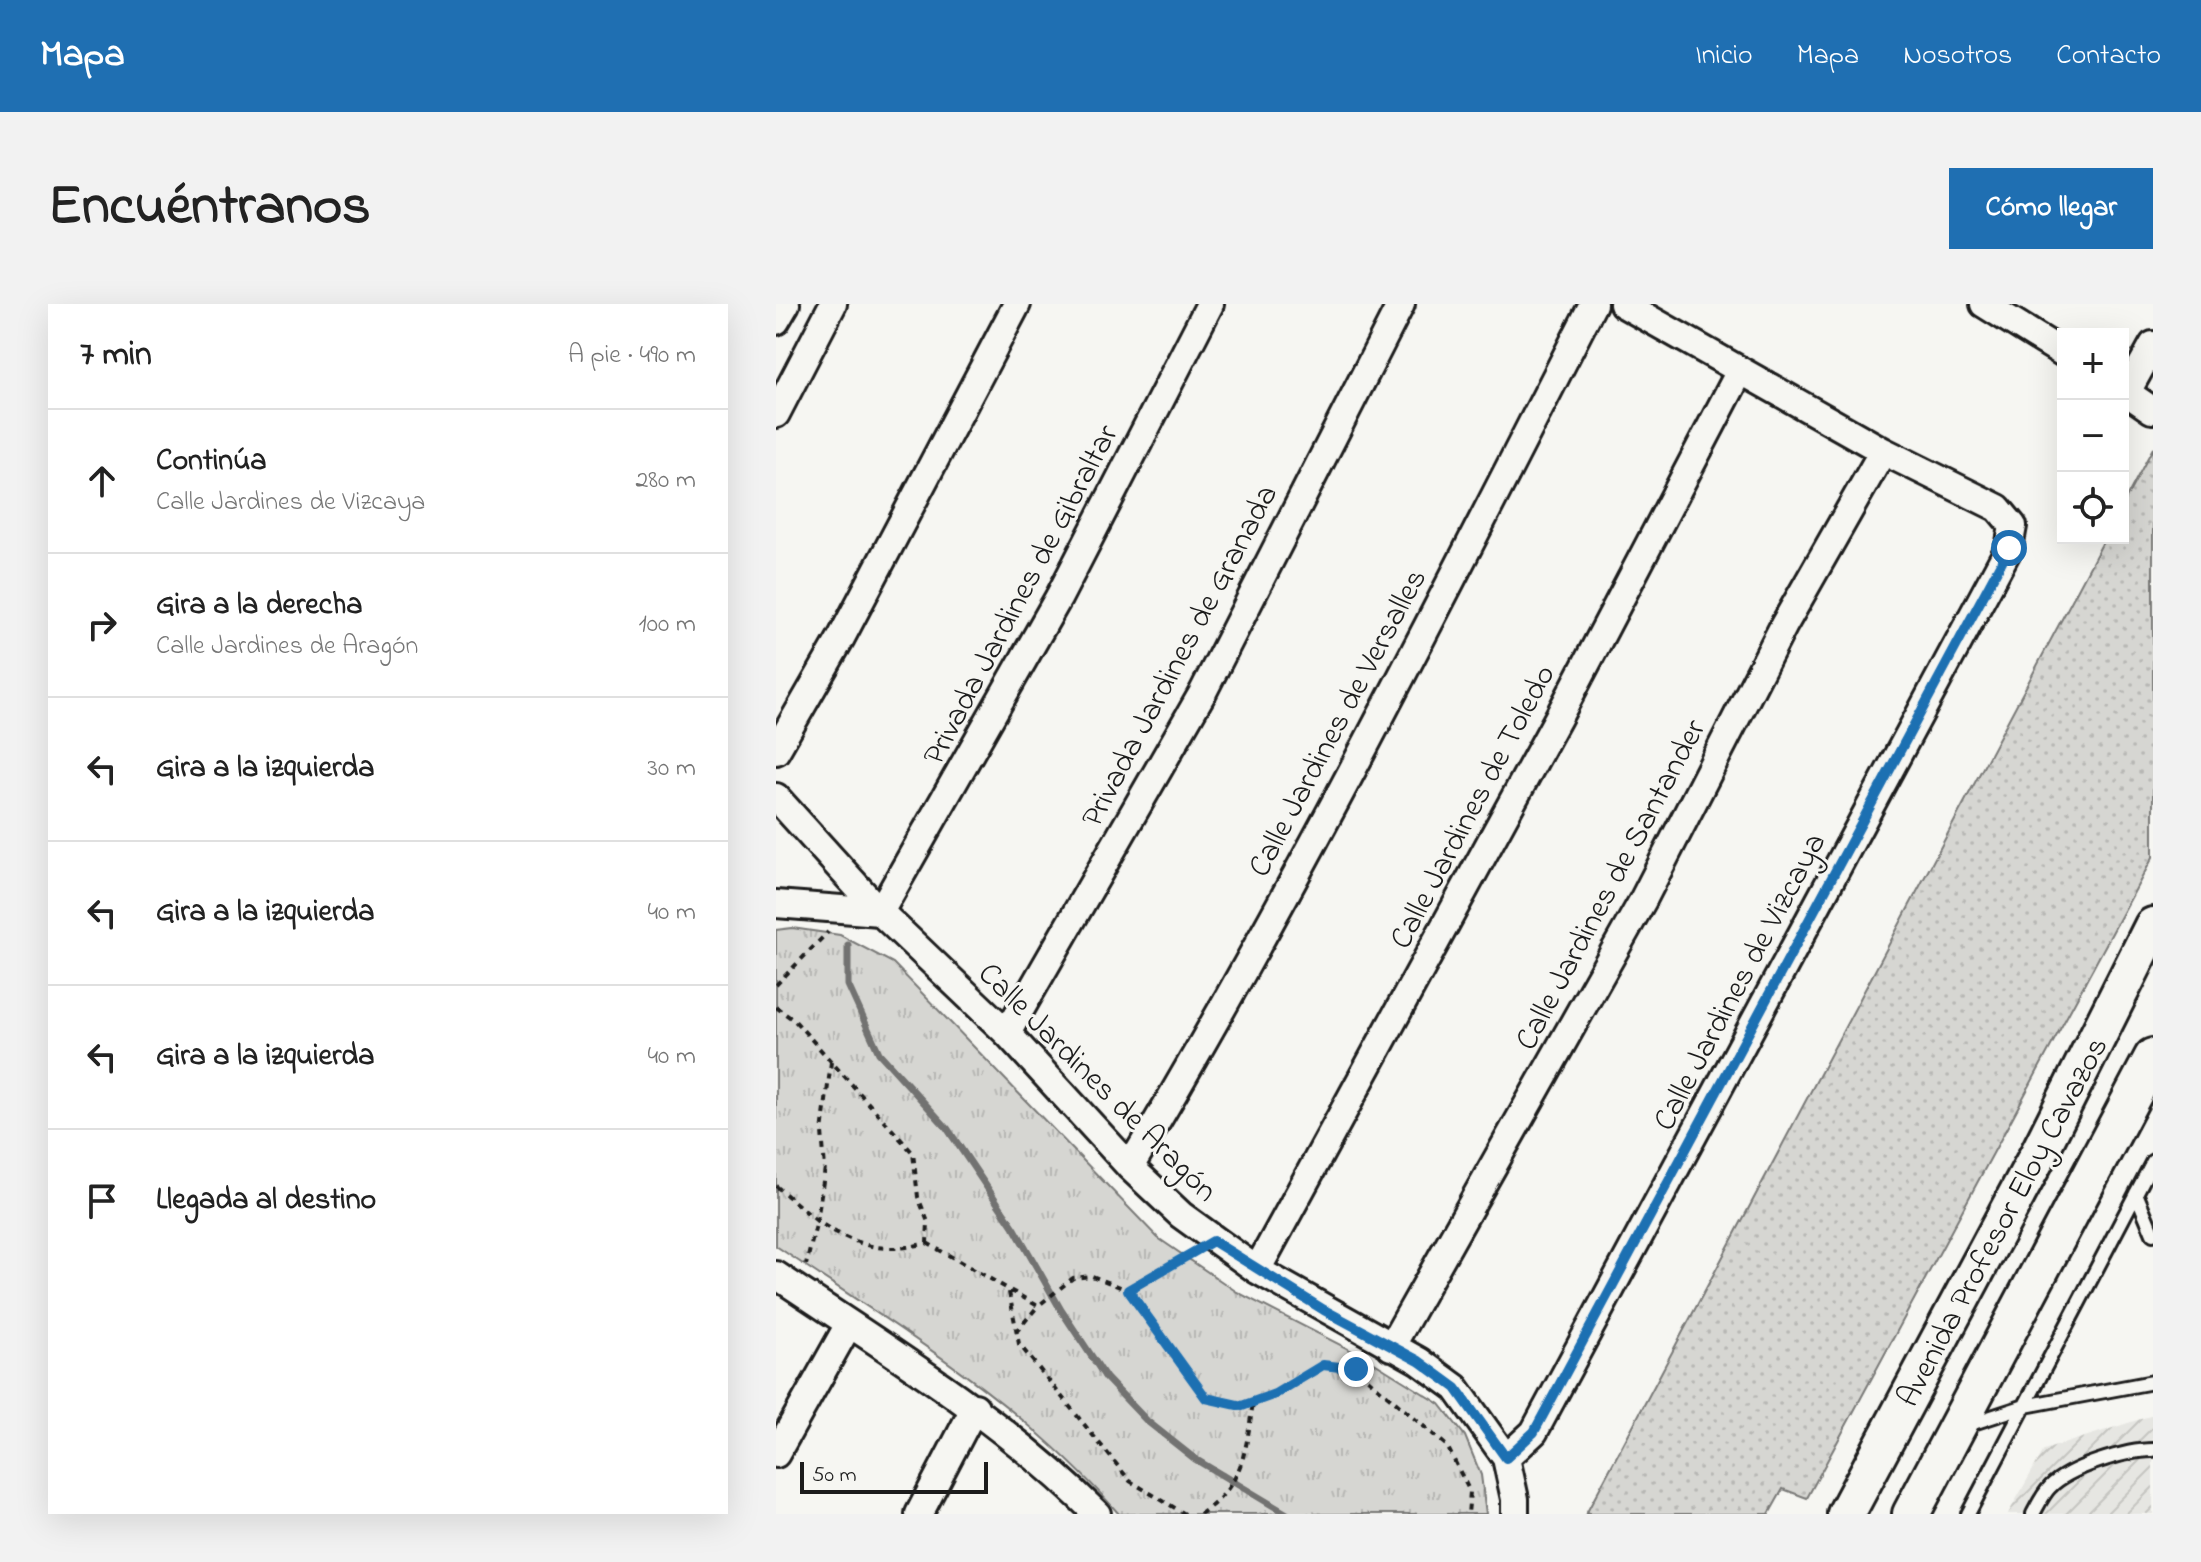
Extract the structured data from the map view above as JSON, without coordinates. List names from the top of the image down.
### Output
{
  "streets": {
    "main road": ["Avenida Profesor Eloy Cavazos"],
    "street": [
      "Privada Jardines de Gibraltar",
      "Privada Jardines de Granada",
      "Calle Jardines de Versalles",
      "Calle Jardines de Toledo",
      "Calle Jardines de Santander",
      "Calle Jardines de Vizcaya",
      "Calle Jardines de Aragón"
    ]
  },
  "crossings": [
    ["Privada Jardines de Gibraltar", "Calle Jardines de Aragón"],
    ["Privada Jardines de Granada", "Calle Jardines de Aragón"],
    ["Calle Jardines de Versalles", "Calle Jardines de Aragón"],
    ["Calle Jardines de Toledo", "Calle Jardines de Aragón"],
    ["Calle Jardines de Santander", "Calle Jardines de Vizcaya"],
    ["Calle Jardines de Santander", "Calle Jardines de Aragón"],
    ["Calle Jardines de Vizcaya", "Calle Jardines de Aragón"]
  ],
  "scale_bar": "50 m",
  "page": {
    "header": "Mapa",
    "nav": [
      "Inicio",
      "Mapa",
      "Nosotros",
      "Contacto"
    ],
    "title": "Encuéntranos",
    "buttons": "Cómo llegar",
    "heading": ["7 min", "A pie · 490 m"],
    "map_buttons": ["+", "−"],
    "list": [
      ["Continúa", "Calle Jardines de Vizcaya", "280 m"],
      ["Gira a la derecha", "Calle Jardines de Aragón", "100 m"],
      ["Gira a la izquierda", "30 m"],
      ["Gira a la izquierda", "40 m"],
      ["Gira a la izquierda", "40 m"],
      "Llegada al destino"
    ],
    "scale": "50 m"
  }
}
